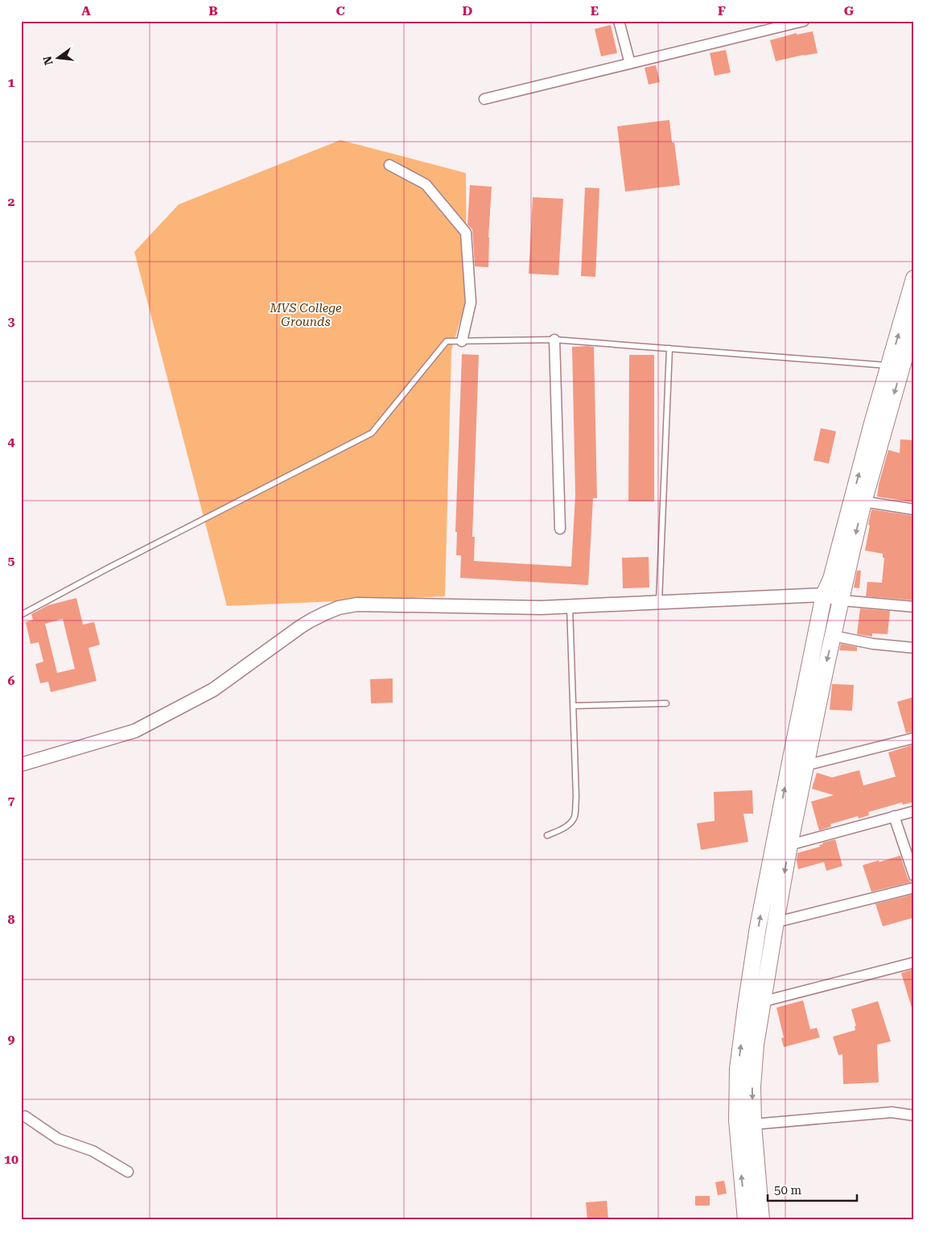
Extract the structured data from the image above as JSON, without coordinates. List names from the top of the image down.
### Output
{
  "parks": ["MVS College Grounds"],
  "scale_bar": "50 m",
  "north": "left",
  "grid": {
    "columns": [
      "A",
      "B",
      "C",
      "D",
      "E",
      "F",
      "G"
    ],
    "rows": [
      "1",
      "2",
      "3",
      "4",
      "5",
      "6",
      "7",
      "8",
      "9",
      "10"
    ]
  }
}
